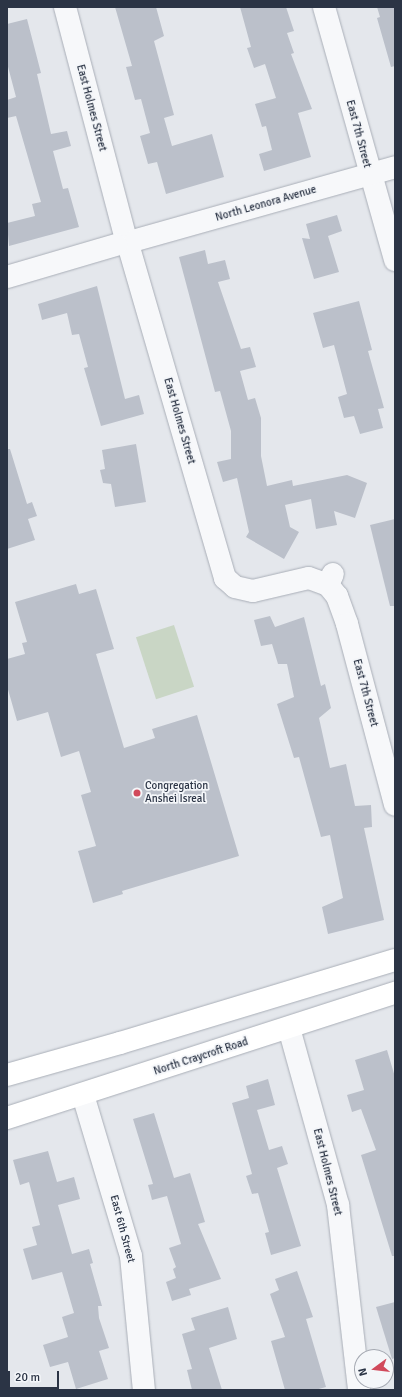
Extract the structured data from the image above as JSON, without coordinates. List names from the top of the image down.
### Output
{
  "streets": {
    "main road": ["North Craycroft Road"],
    "street": [
      "East Holmes Street",
      "East 7th Street",
      "North Leonora Avenue",
      "East 6th Street"
    ]
  },
  "crossings": [
    ["East Holmes Street", "East 7th Street"],
    ["East Holmes Street", "North Leonora Avenue"],
    ["East Holmes Street", "North Craycroft Road"],
    ["East 7th Street", "North Leonora Avenue"],
    ["North Craycroft Road", "East 6th Street"]
  ],
  "places": ["Congregation Anshei Isreal"],
  "scale_bar": "20 m",
  "north": "left"
}
